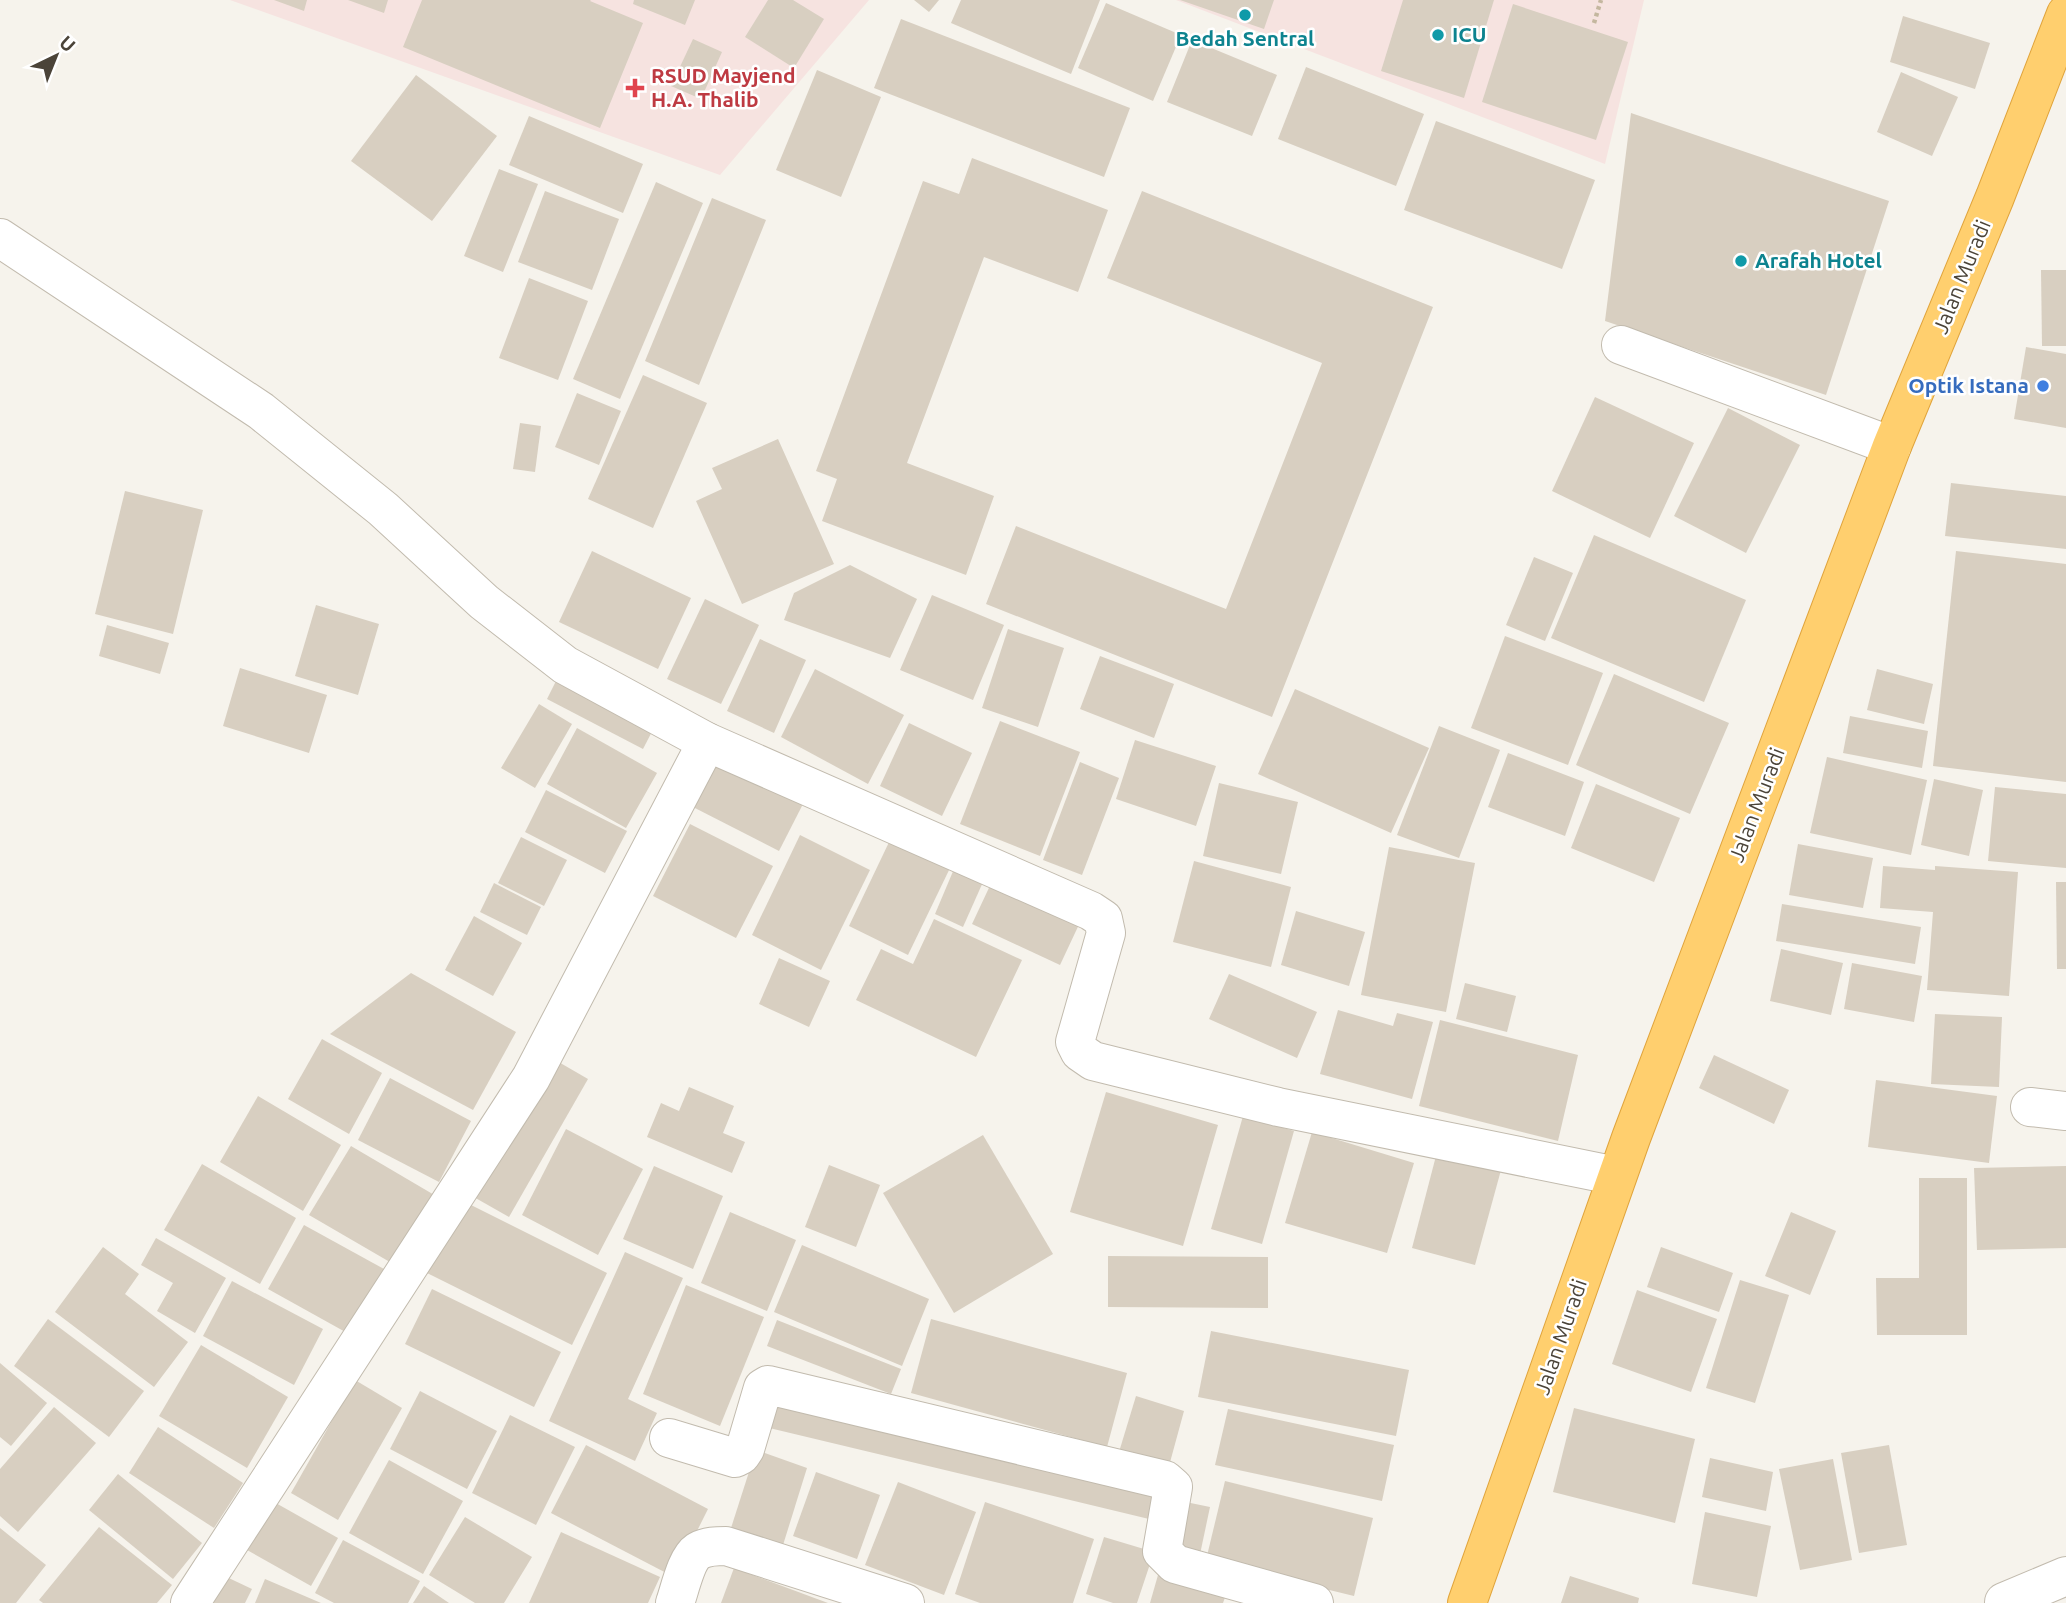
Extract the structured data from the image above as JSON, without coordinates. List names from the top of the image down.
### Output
{
  "streets": {
    "highway": ["Jalan Muradi"]
  },
  "places": {
    "other": [
      "Bedah Sentral",
      "ICU",
      "Arafah Hotel",
      "Optik Istana"
    ],
    "health": ["RSUD Mayjend H.A. Thalib"]
  },
  "north": "top right"
}
